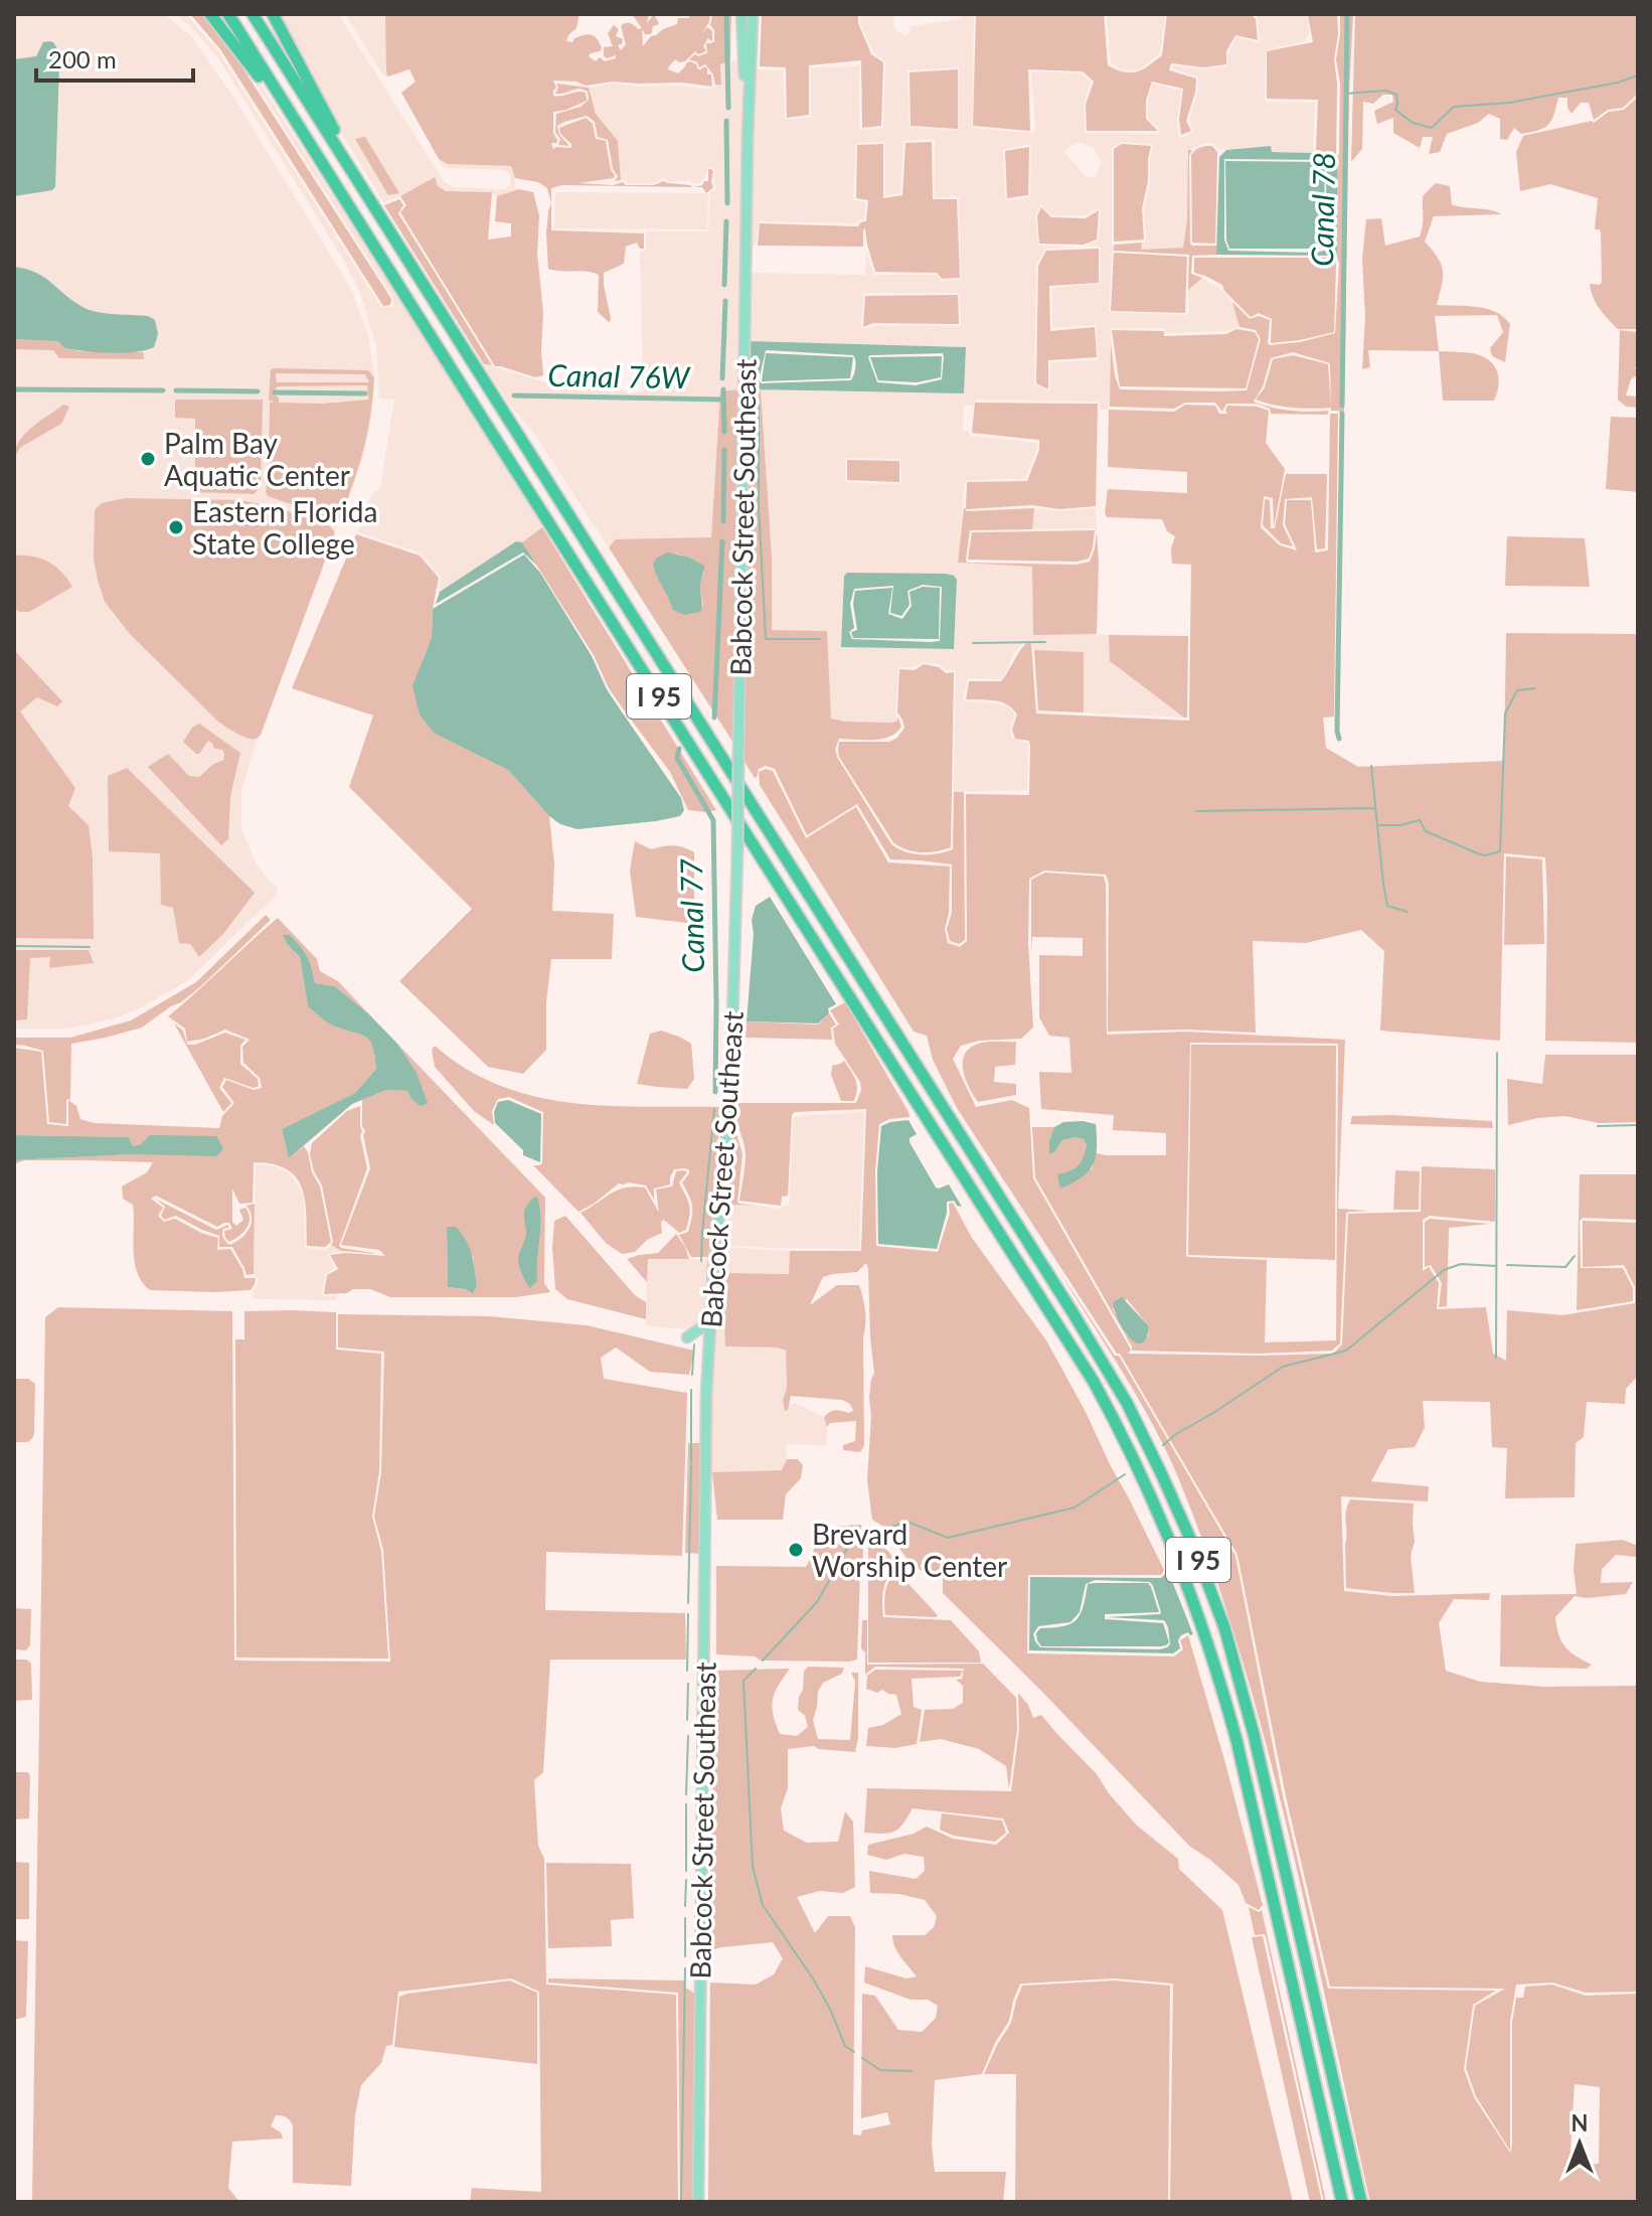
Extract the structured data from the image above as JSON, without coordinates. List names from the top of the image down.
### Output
{
  "streets": {
    "highway": ["I 95"],
    "main road": ["Babcock Street Southeast"]
  },
  "water": ["Canal 78", "Canal 76W", "Canal 77"],
  "places": ["Palm Bay Aquatic Center", "Eastern Florida State College", "Brevard Worship Center"],
  "scale_bar": "200 m",
  "north": "top"
}
